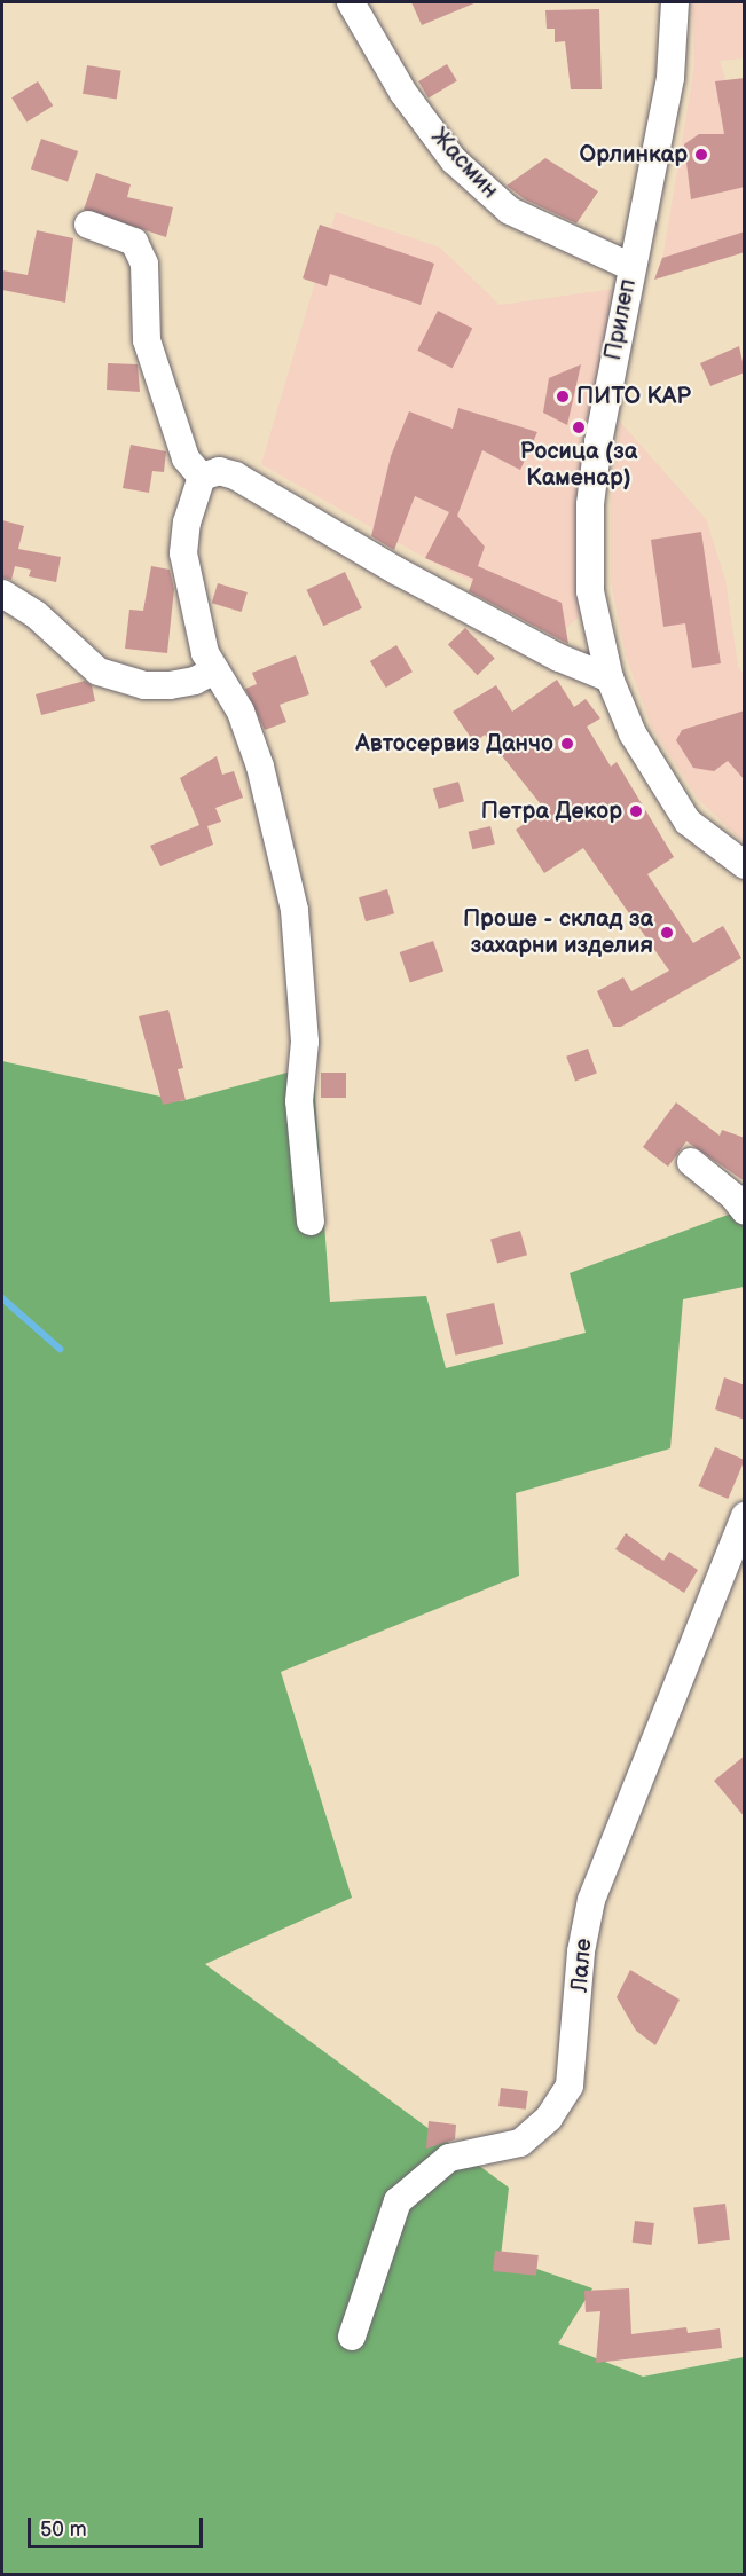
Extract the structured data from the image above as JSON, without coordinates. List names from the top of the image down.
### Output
{
  "streets": {
    "street": ["Жасмин", "Прилеп", "Лале"]
  },
  "crossings": [
    ["Жасмин", "Прилеп"]
  ],
  "places": [
    "Орлинкар",
    "ПИТО КАР",
    "Росица (за Каменар)",
    "Автосервиз Данчо",
    "Петра Декор",
    "Проше - склад за захарни изделия"
  ],
  "scale_bar": "50 m"
}
